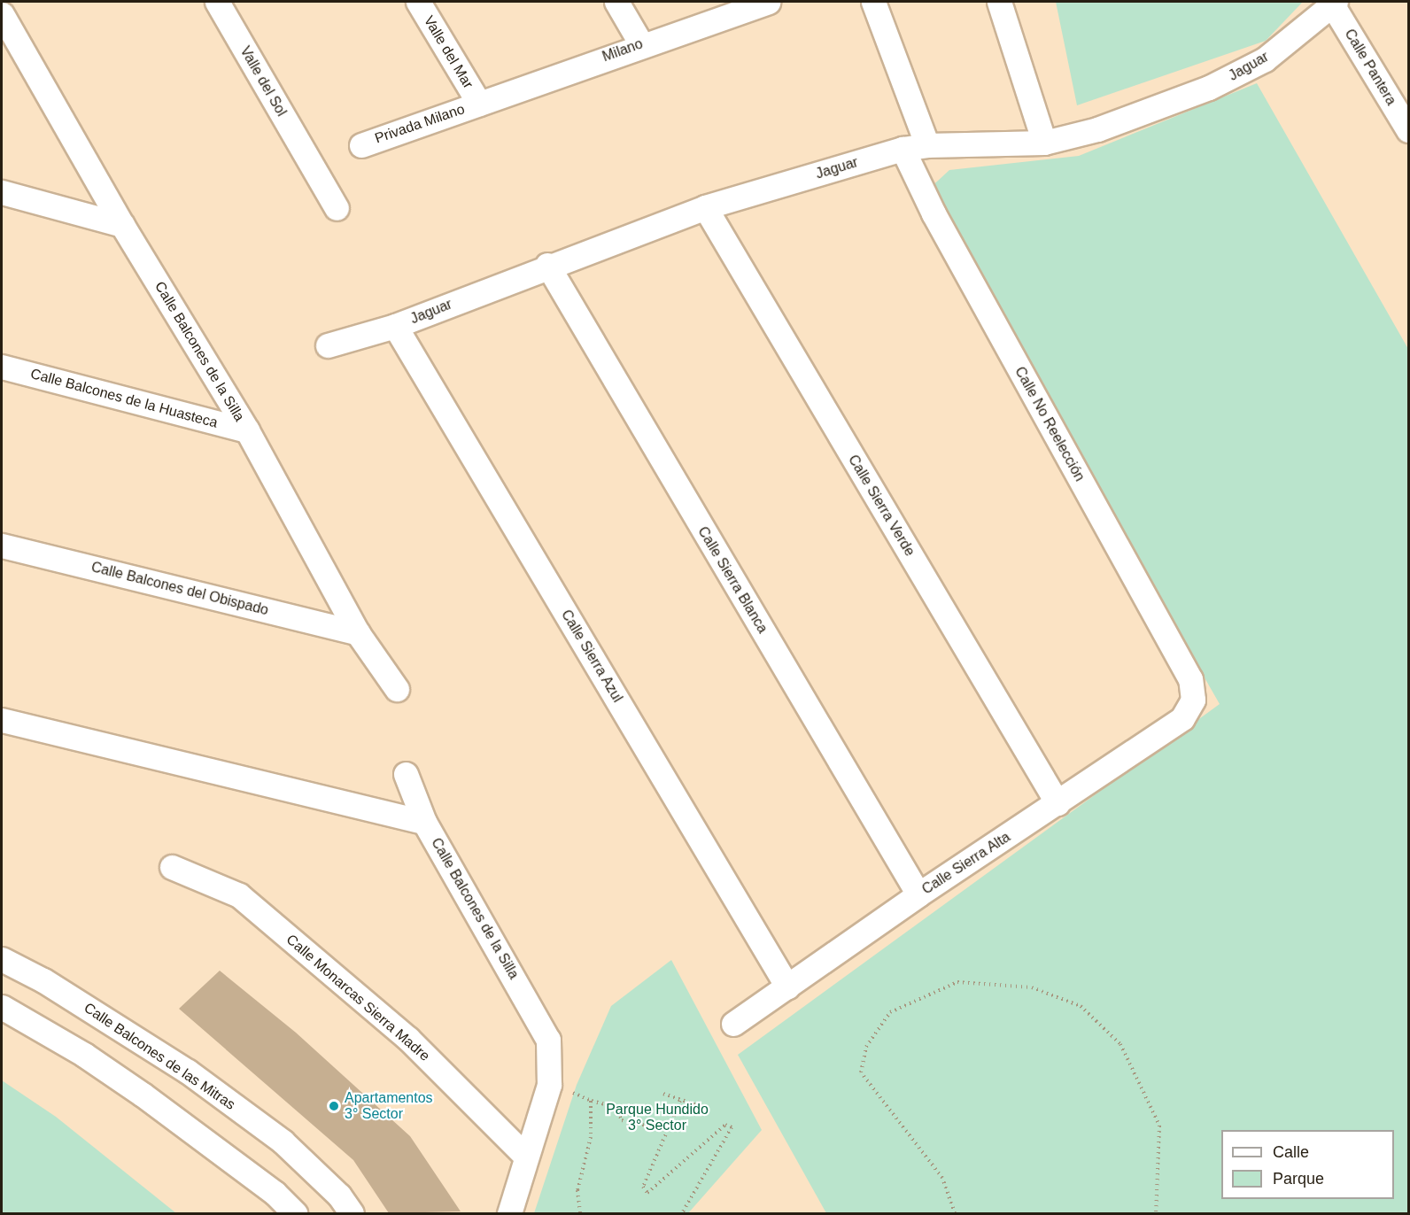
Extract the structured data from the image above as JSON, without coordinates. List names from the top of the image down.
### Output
{
  "streets": {
    "street": [
      "Milano",
      "Valle del Mar",
      "Jaguar",
      "Calle Pantera",
      "Valle del Sol",
      "Privada Milano",
      "Calle Balcones de la Silla",
      "Calle Balcones de la Huasteca",
      "Calle No Reelección",
      "Calle Sierra Verde",
      "Calle Sierra Blanca",
      "Calle Balcones del Obispado",
      "Calle Sierra Azul",
      "Calle Sierra Alta",
      "Calle Monarcas Sierra Madre",
      "Calle Balcones de las Mitras"
    ]
  },
  "crossings": [
    ["Milano", "Valle del Mar"],
    ["Milano", "Privada Milano"],
    ["Valle del Mar", "Privada Milano"],
    ["Jaguar", "Calle Pantera"],
    ["Jaguar", "Calle No Reelección"],
    ["Jaguar", "Calle Sierra Verde"],
    ["Jaguar", "Calle Sierra Blanca"],
    ["Jaguar", "Calle Sierra Azul"],
    ["Calle Balcones de la Silla", "Calle Balcones de la Huasteca"],
    ["Calle Balcones de la Silla", "Calle Balcones del Obispado"],
    ["Calle No Reelección", "Calle Sierra Alta"],
    ["Calle Sierra Verde", "Calle Sierra Alta"],
    ["Calle Sierra Blanca", "Calle Sierra Alta"],
    ["Calle Sierra Azul", "Calle Sierra Alta"]
  ],
  "parks": ["Parque Hundido 3° Sector"],
  "places": ["Apartamentos 3° Sector"],
  "legend": ["Calle", "Parque"]
}
